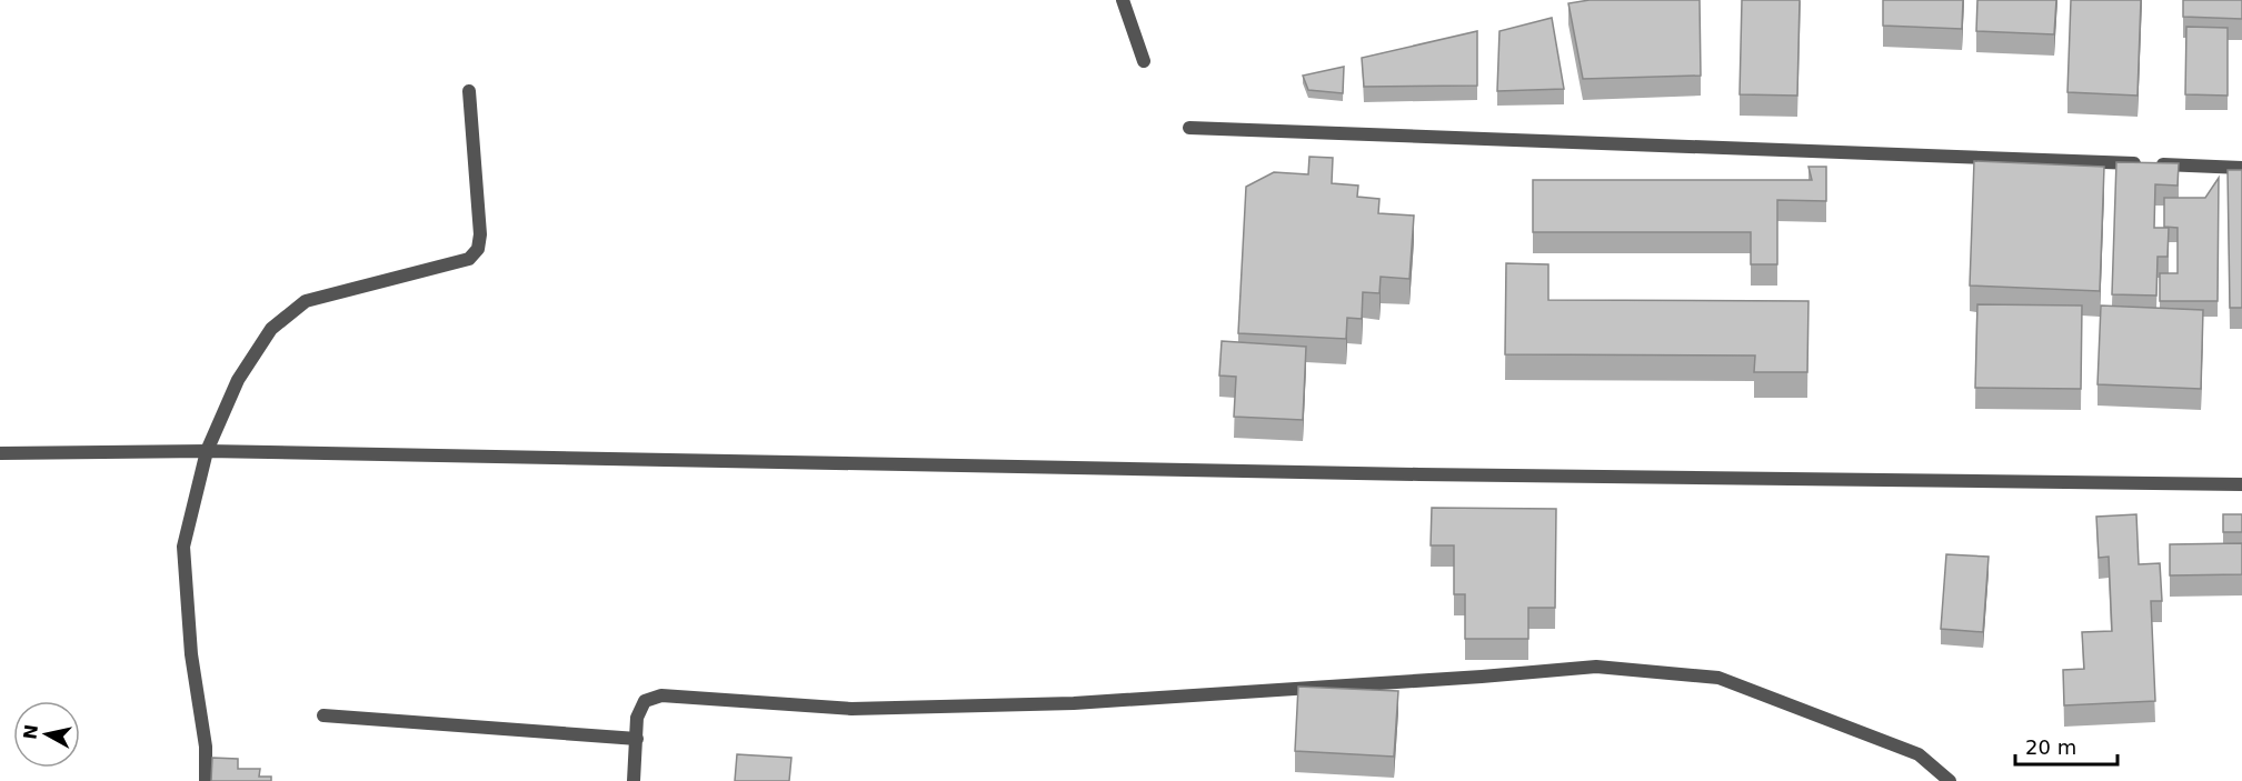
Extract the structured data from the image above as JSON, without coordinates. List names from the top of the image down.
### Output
{
  "scale_bar": "20 m",
  "north": "left"
}
